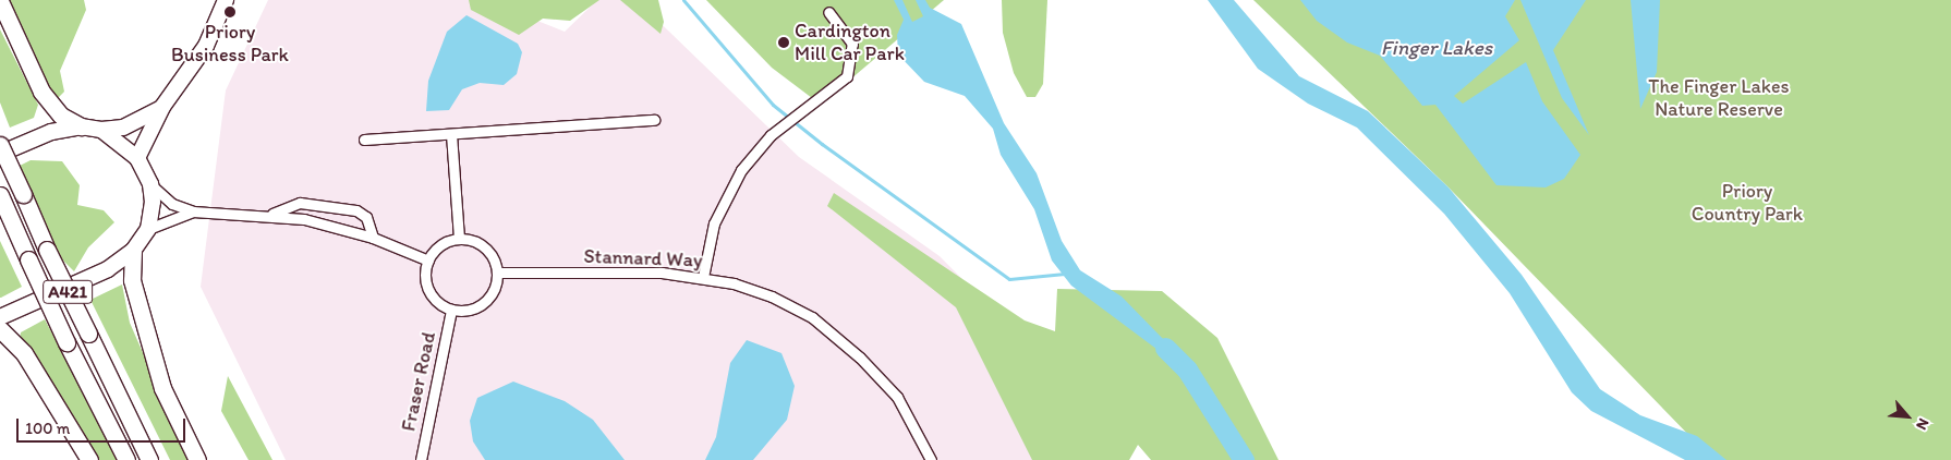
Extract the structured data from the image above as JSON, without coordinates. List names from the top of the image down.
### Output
{
  "streets": {
    "highway": ["A421"],
    "street": ["Stannard Way", "Fraser Road"]
  },
  "crossings": [
    ["Stannard Way", "Fraser Road"]
  ],
  "water": ["Finger Lakes"],
  "parks": ["The Finger Lakes Nature Reserve", "Priory Country Park"],
  "places": ["Priory Business Park", "Cardington Mill Car Park"],
  "scale_bar": "100 m",
  "north": "bottom right"
}
